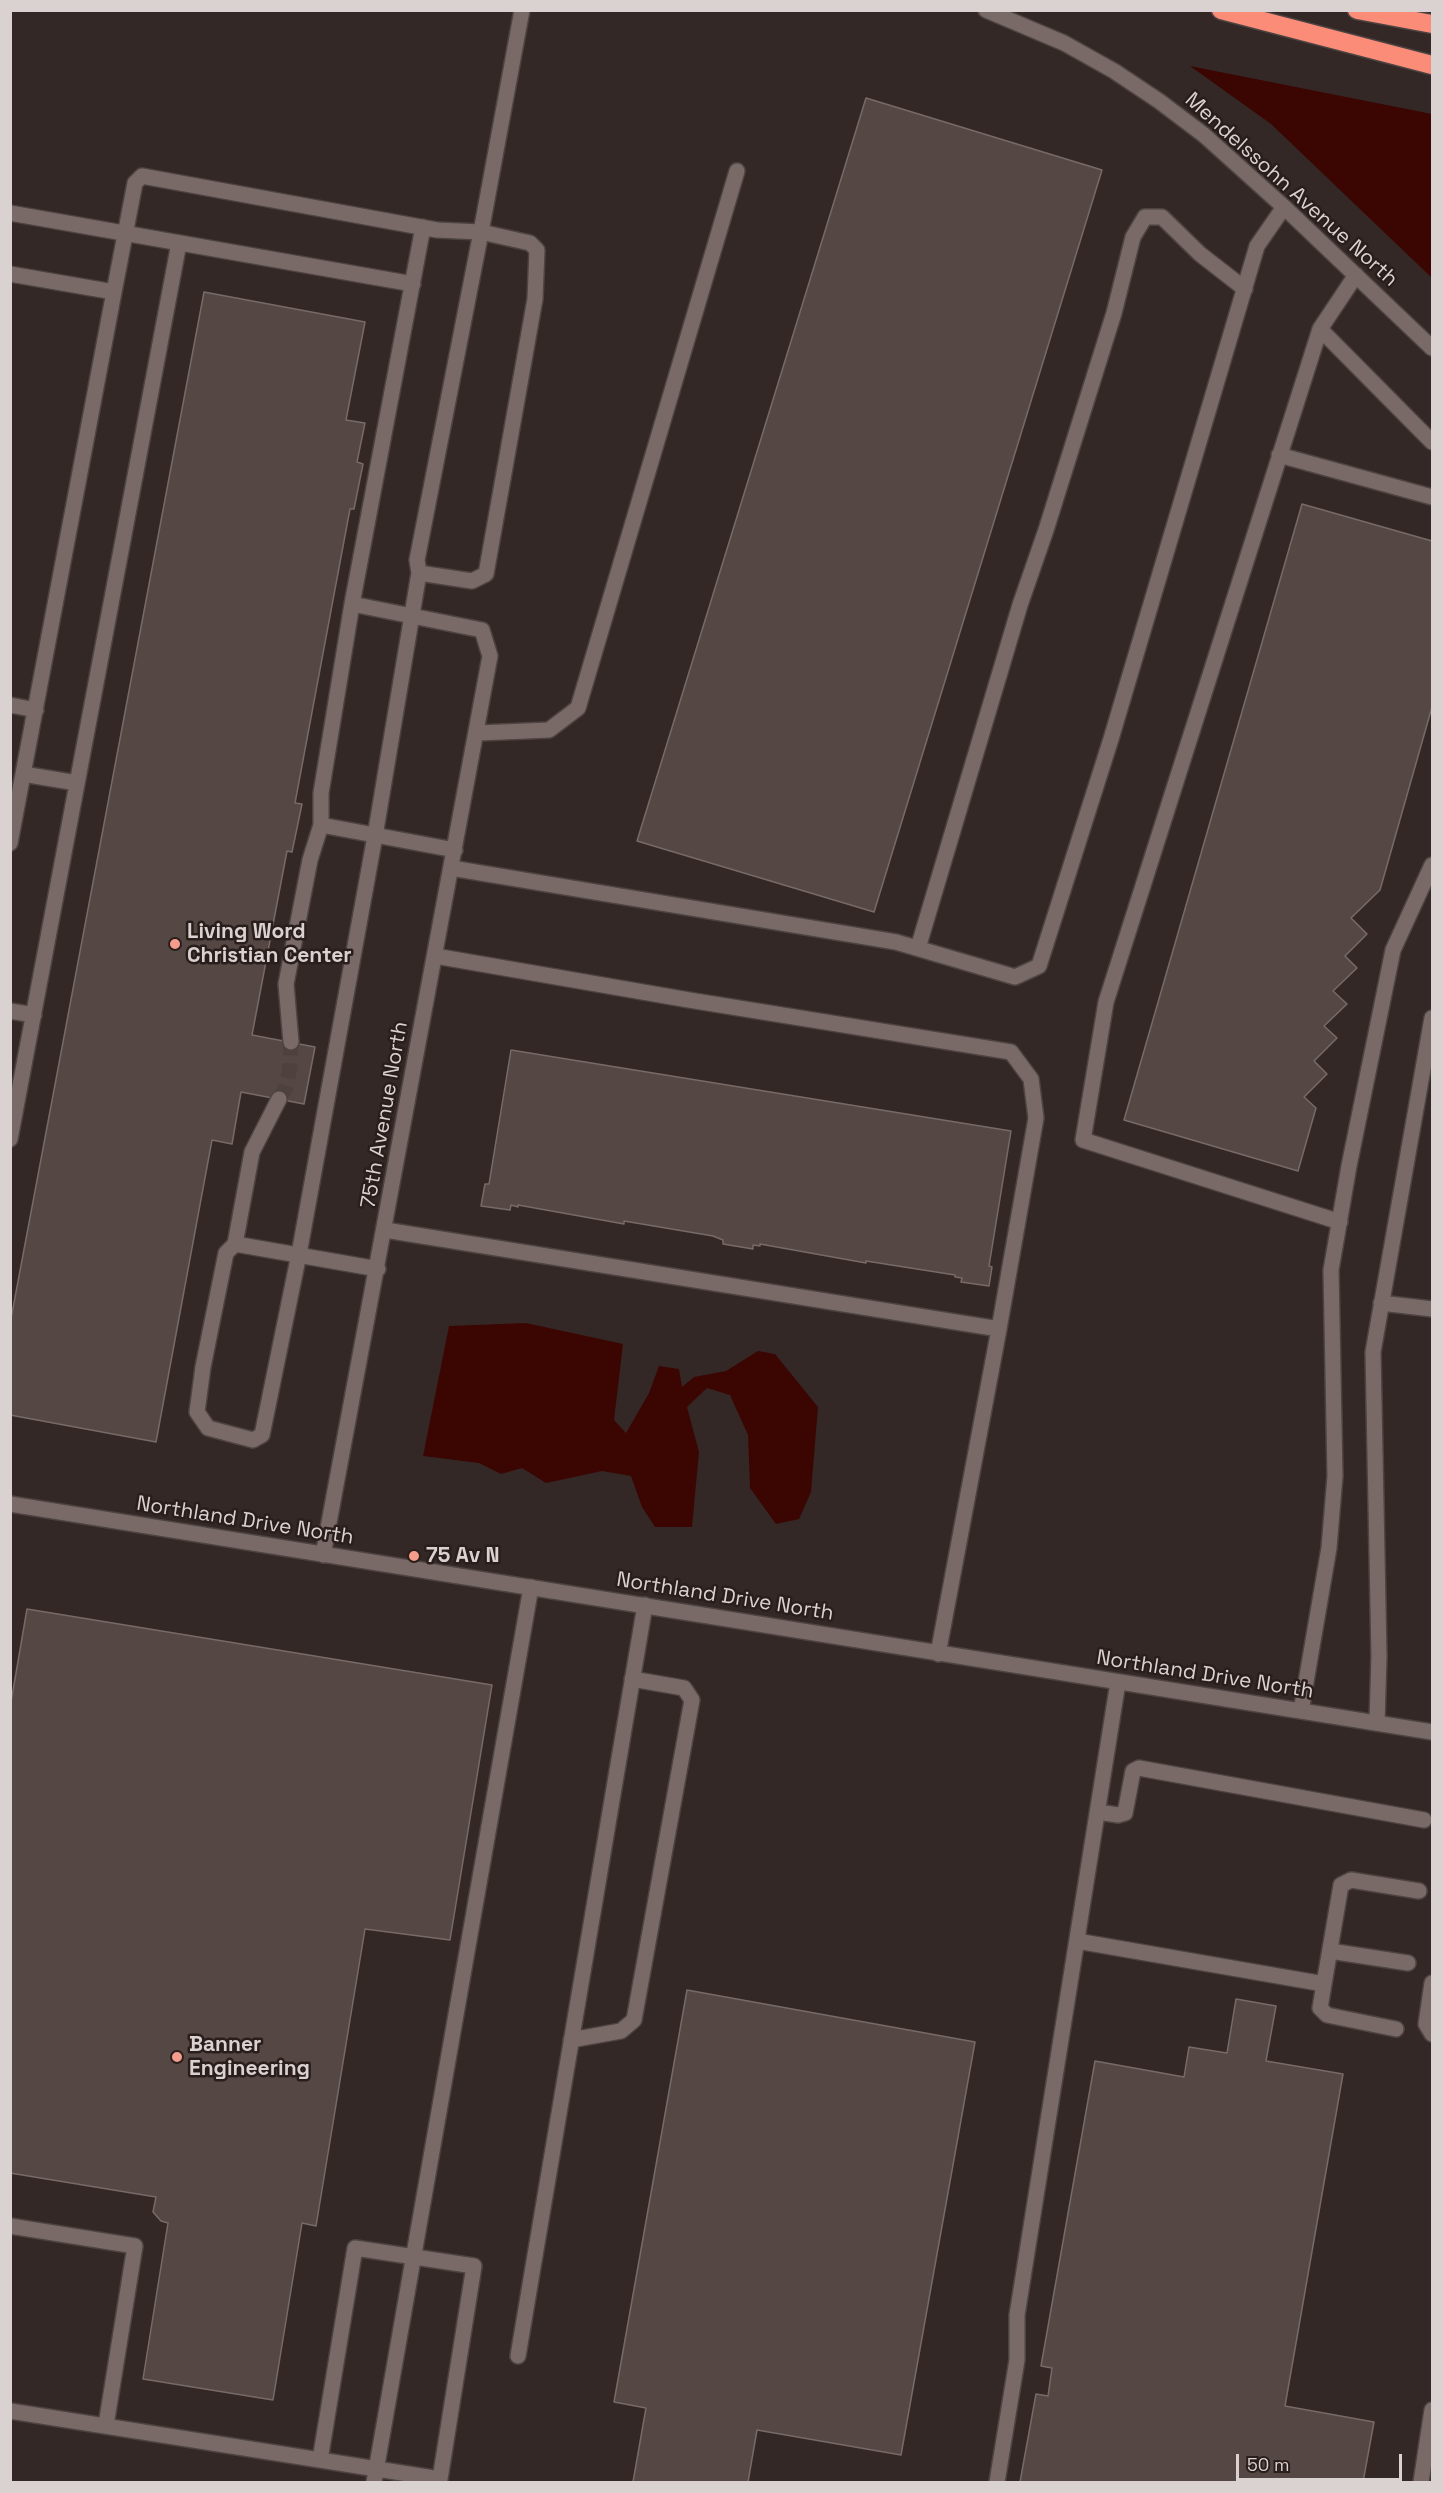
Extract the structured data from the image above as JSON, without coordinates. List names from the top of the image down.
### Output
{
  "streets": {
    "street": ["Mendelssohn Avenue North", "75th Avenue North", "Northland Drive North"]
  },
  "crossings": [
    ["75th Avenue North", "Northland Drive North"]
  ],
  "places": ["Living Word Christian Center", "75 Av N", "Banner Engineering"],
  "scale_bar": "50 m"
}
